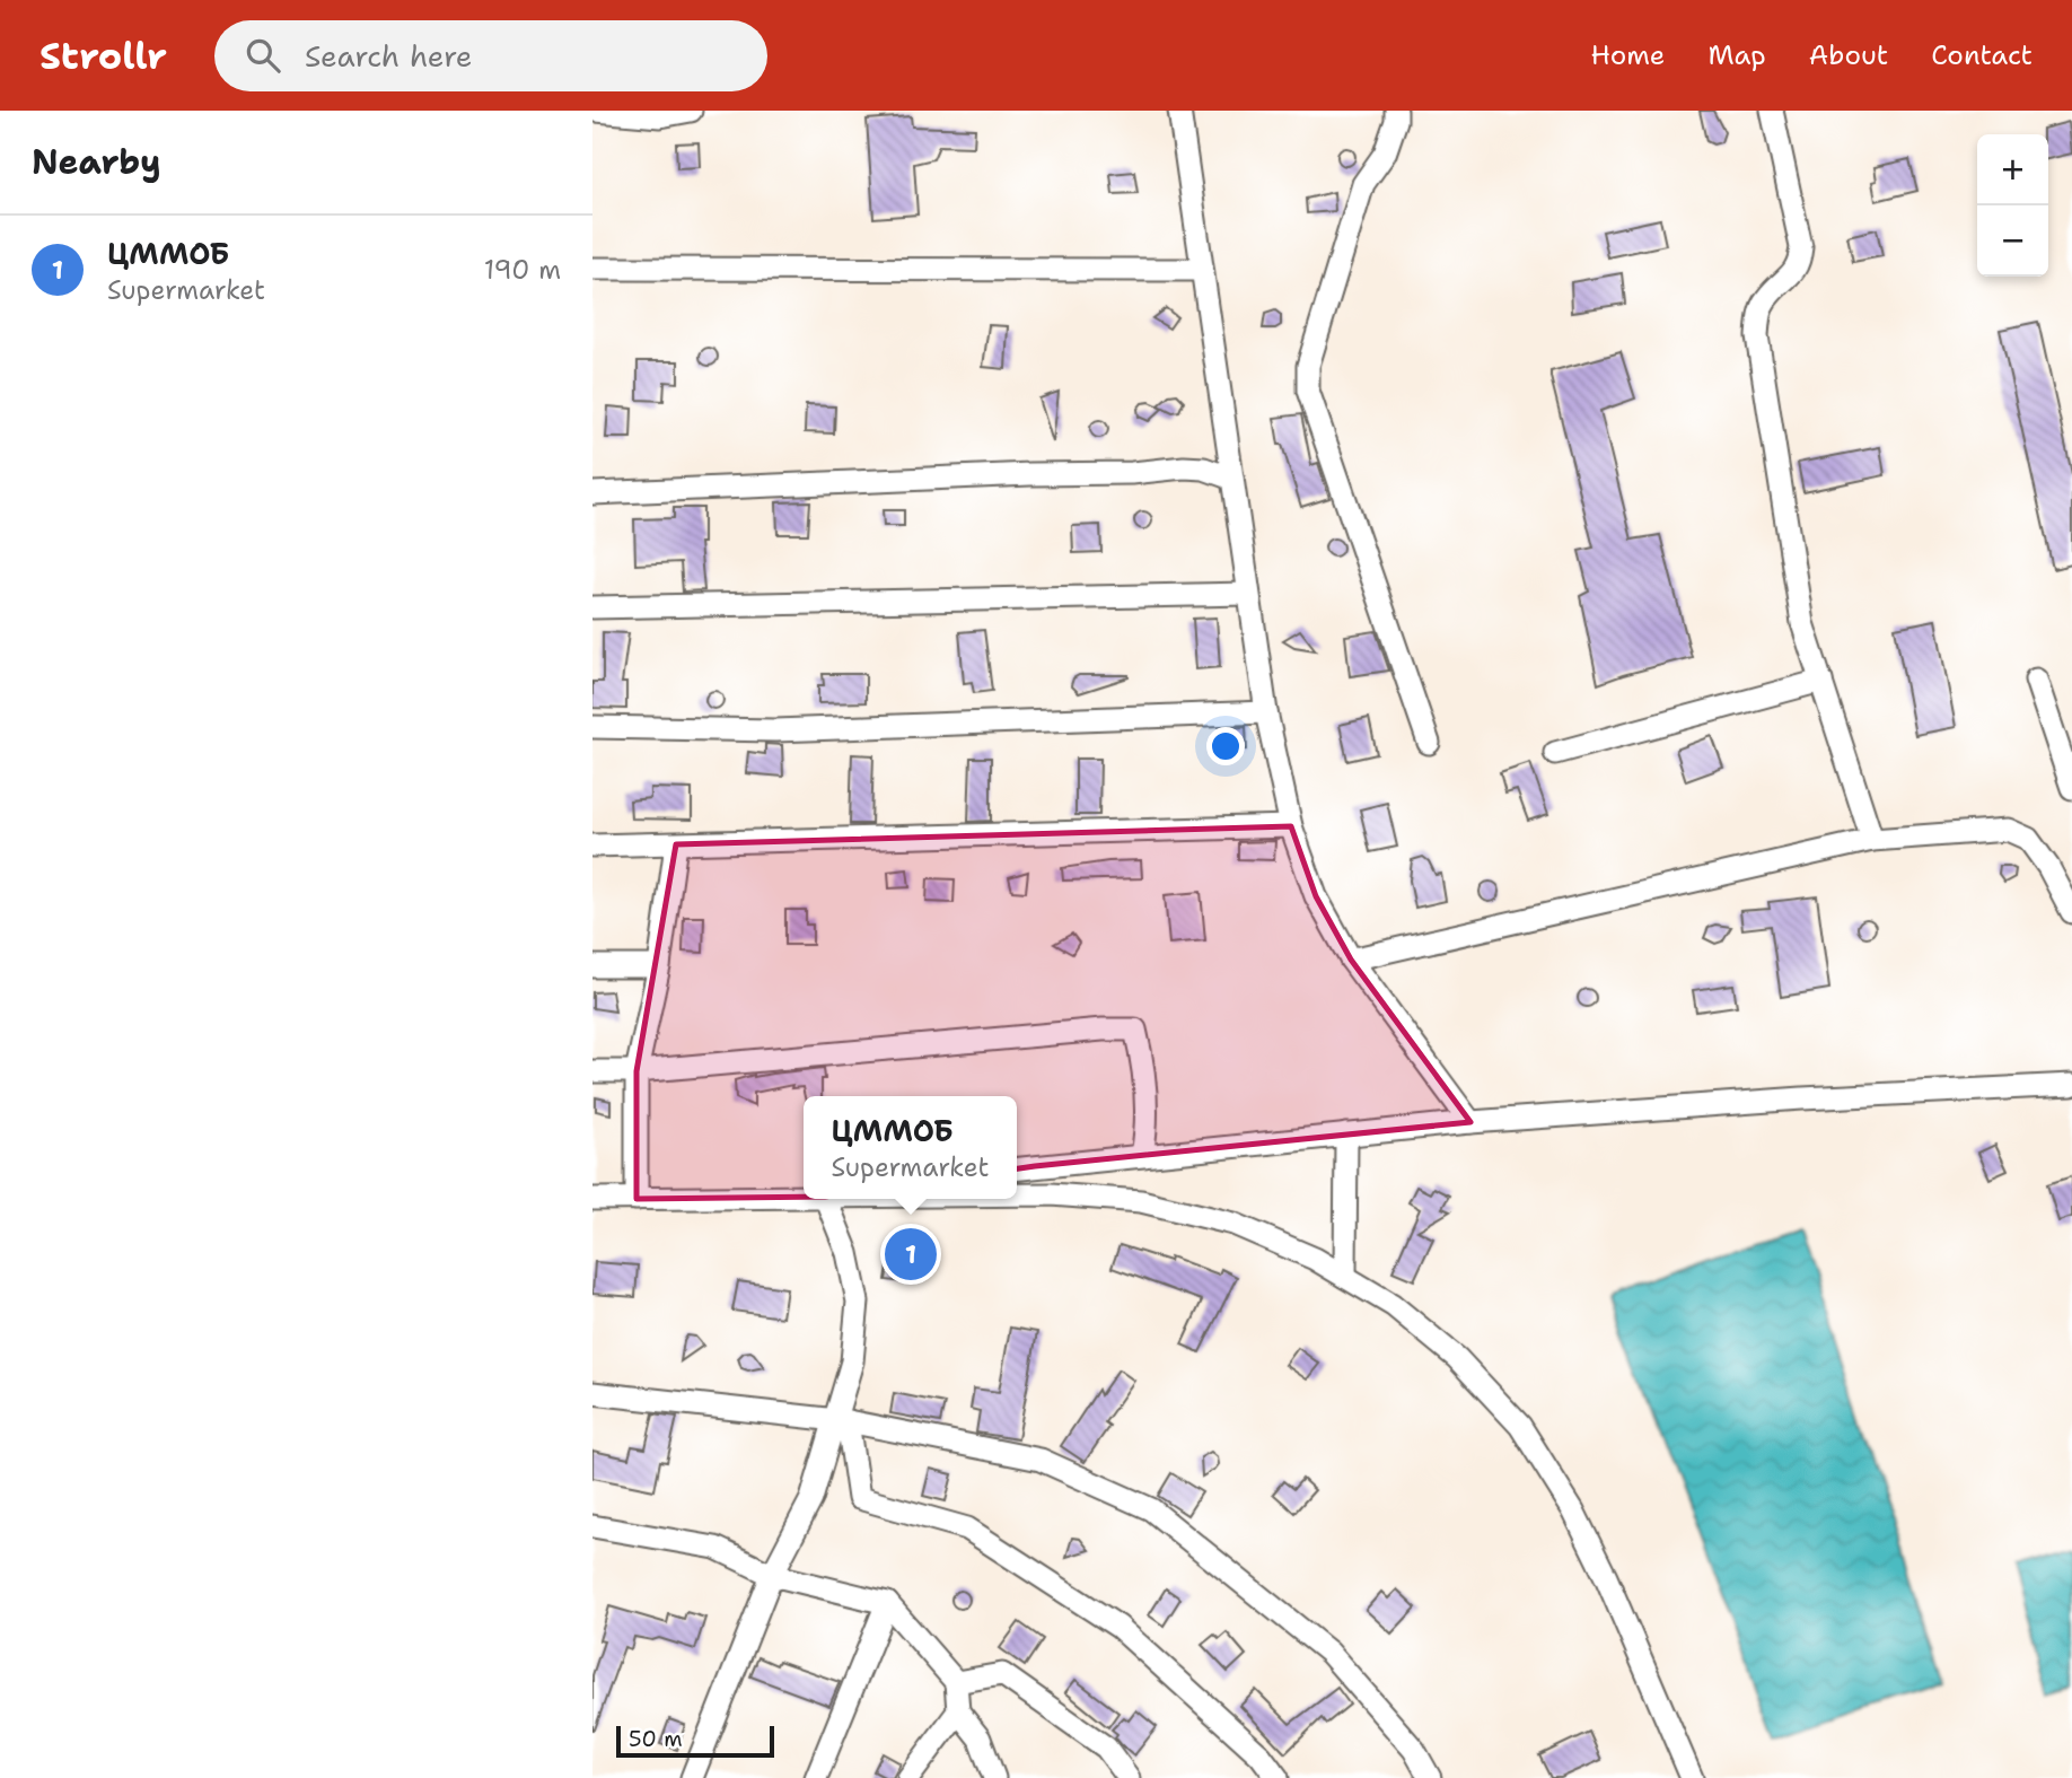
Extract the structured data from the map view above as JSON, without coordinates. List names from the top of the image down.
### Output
{
  "scale_bar": "50 m",
  "page": {
    "header": "Strollr",
    "search": "Search here",
    "nav": [
      "Home",
      "Map",
      "About",
      "Contact"
    ],
    "heading": "Nearby",
    "map_buttons": ["+", "−"],
    "list": [
      {
        "mark": "1",
        "name": "ЦММОБ",
        "note": "Supermarket",
        "value": "190 m"
      }
    ],
    "popup": ["ЦММОБ", "Supermarket"],
    "pins": "1",
    "scale": "50 m"
  }
}
